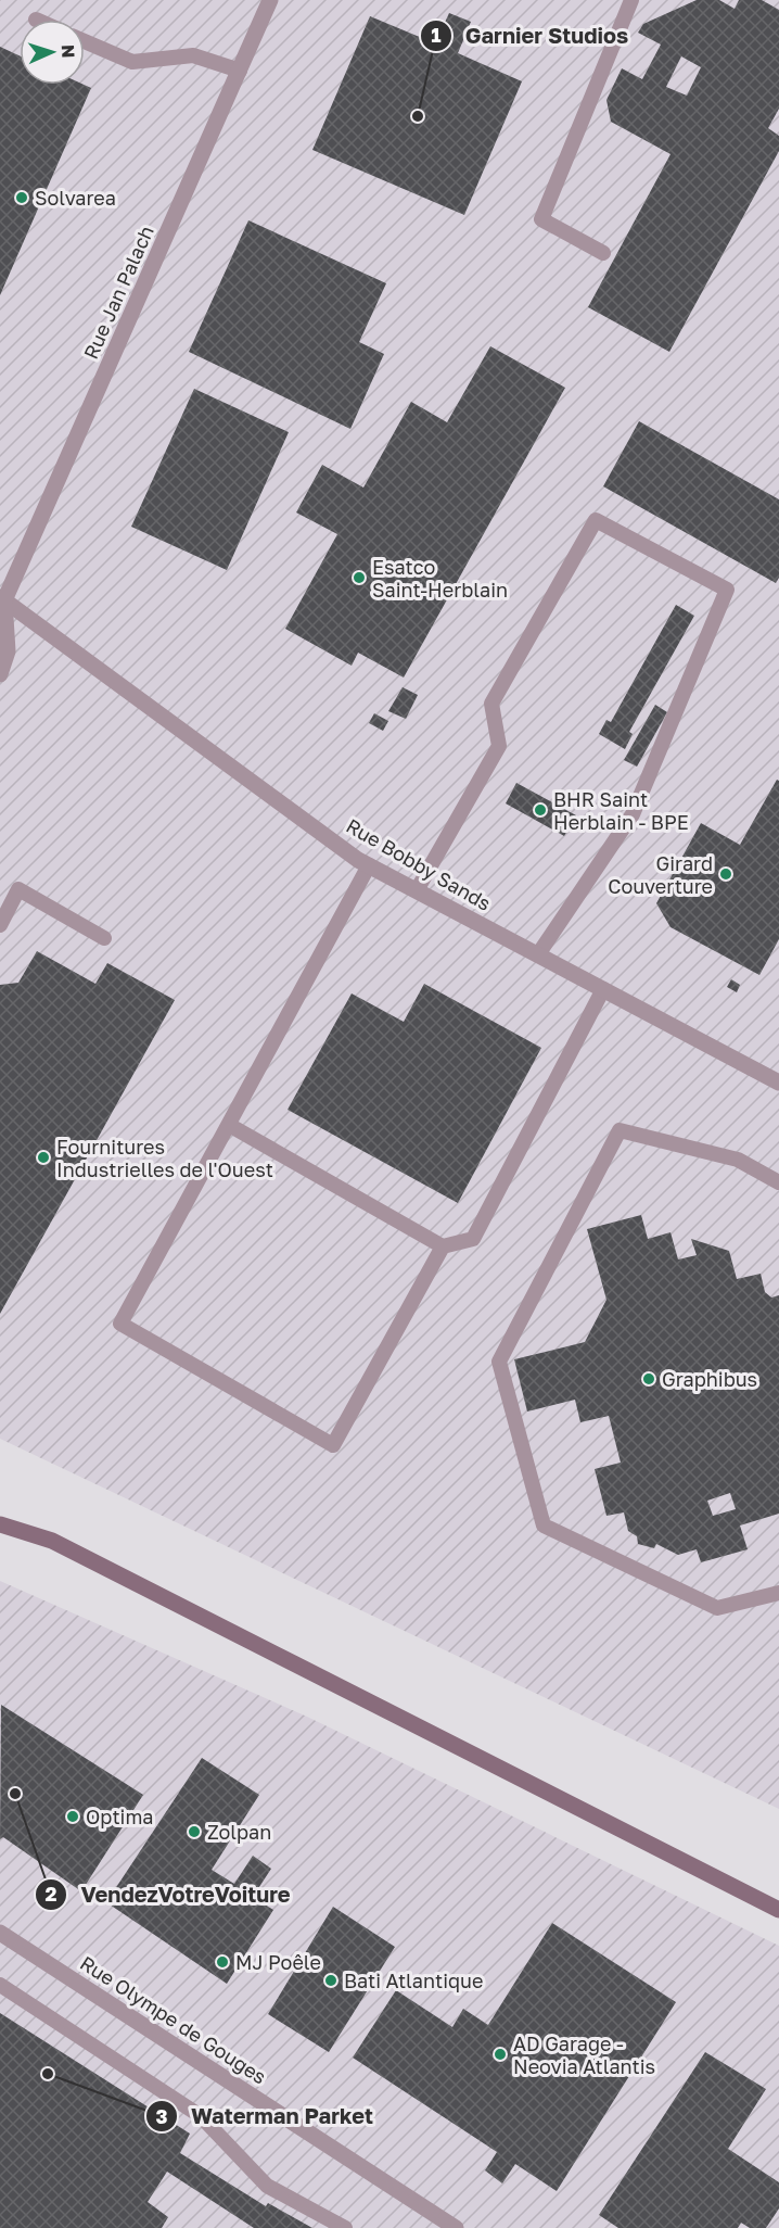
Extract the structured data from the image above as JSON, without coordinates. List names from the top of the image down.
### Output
{
  "streets": {
    "street": ["Rue Jan Palach", "Rue Bobby Sands", "Rue Olympe de Gouges"]
  },
  "crossings": [
    ["Rue Jan Palach", "Rue Bobby Sands"]
  ],
  "places": [
    "Garnier Studios",
    "Solvarea",
    "Esatco Saint-Herblain",
    "BHR Saint Herblain - BPE",
    "Girard Couverture",
    "Fournitures Industrielles de l'Ouest",
    "Graphibus",
    "VendezVotreVoiture",
    "Optima",
    "Zolpan",
    "MJ Poêle",
    "Bati Atlantique",
    "AD Garage - Neovia Atlantis",
    "Waterman Parket"
  ],
  "north": "right"
}
